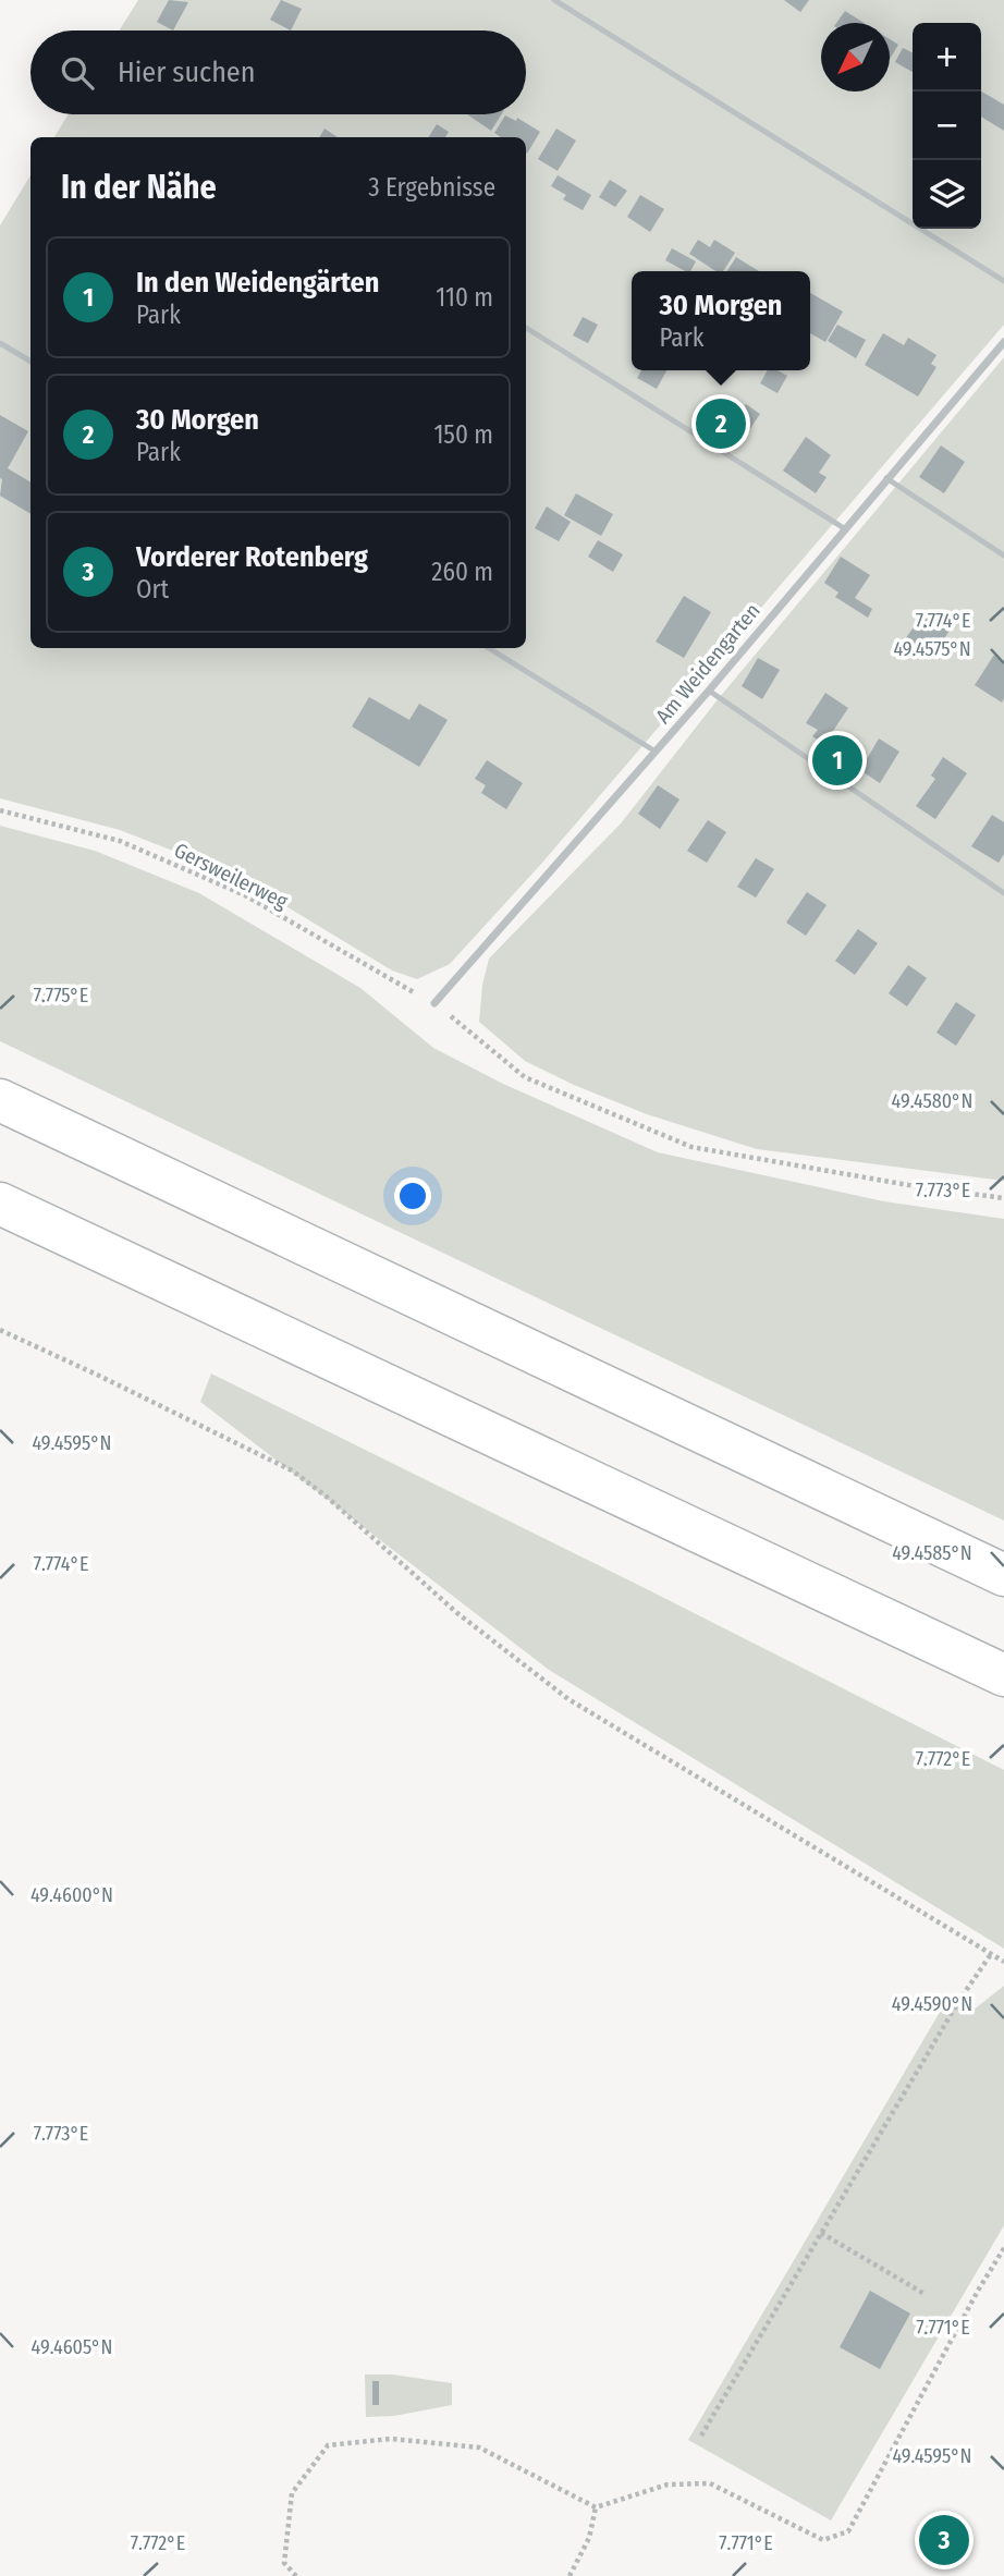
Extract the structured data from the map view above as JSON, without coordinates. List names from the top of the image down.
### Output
{
  "streets": {
    "street": ["Am Weidengarten"],
    "path": ["Gersweilerweg"]
  },
  "crossings": [
    ["Am Weidengarten", "Gersweilerweg"]
  ],
  "north": "bottom left",
  "page": {
    "map_buttons": ["+", "−"],
    "search": "Hier suchen",
    "heading": ["In der Nähe", "3 Ergebnisse"],
    "list": [
      {
        "mark": "1",
        "name": "In den Weidengärten",
        "note": "Park",
        "value": "110 m"
      },
      {
        "mark": "2",
        "name": "30 Morgen",
        "note": "Park",
        "value": "150 m"
      },
      {
        "mark": "3",
        "name": "Vorderer Rotenberg",
        "note": "Ort",
        "value": "260 m"
      }
    ],
    "popup": ["30 Morgen", "Park"],
    "pins": ["2", "1", "3"]
  },
  "coordinates": [
    "7.774°E",
    "49.4575°N",
    "7.775°E",
    "49.4580°N",
    "7.773°E",
    "49.4595°N",
    "49.4585°N",
    "7.772°E",
    "49.4600°N",
    "49.4590°N",
    "7.771°E",
    "49.4605°N"
  ]
}
